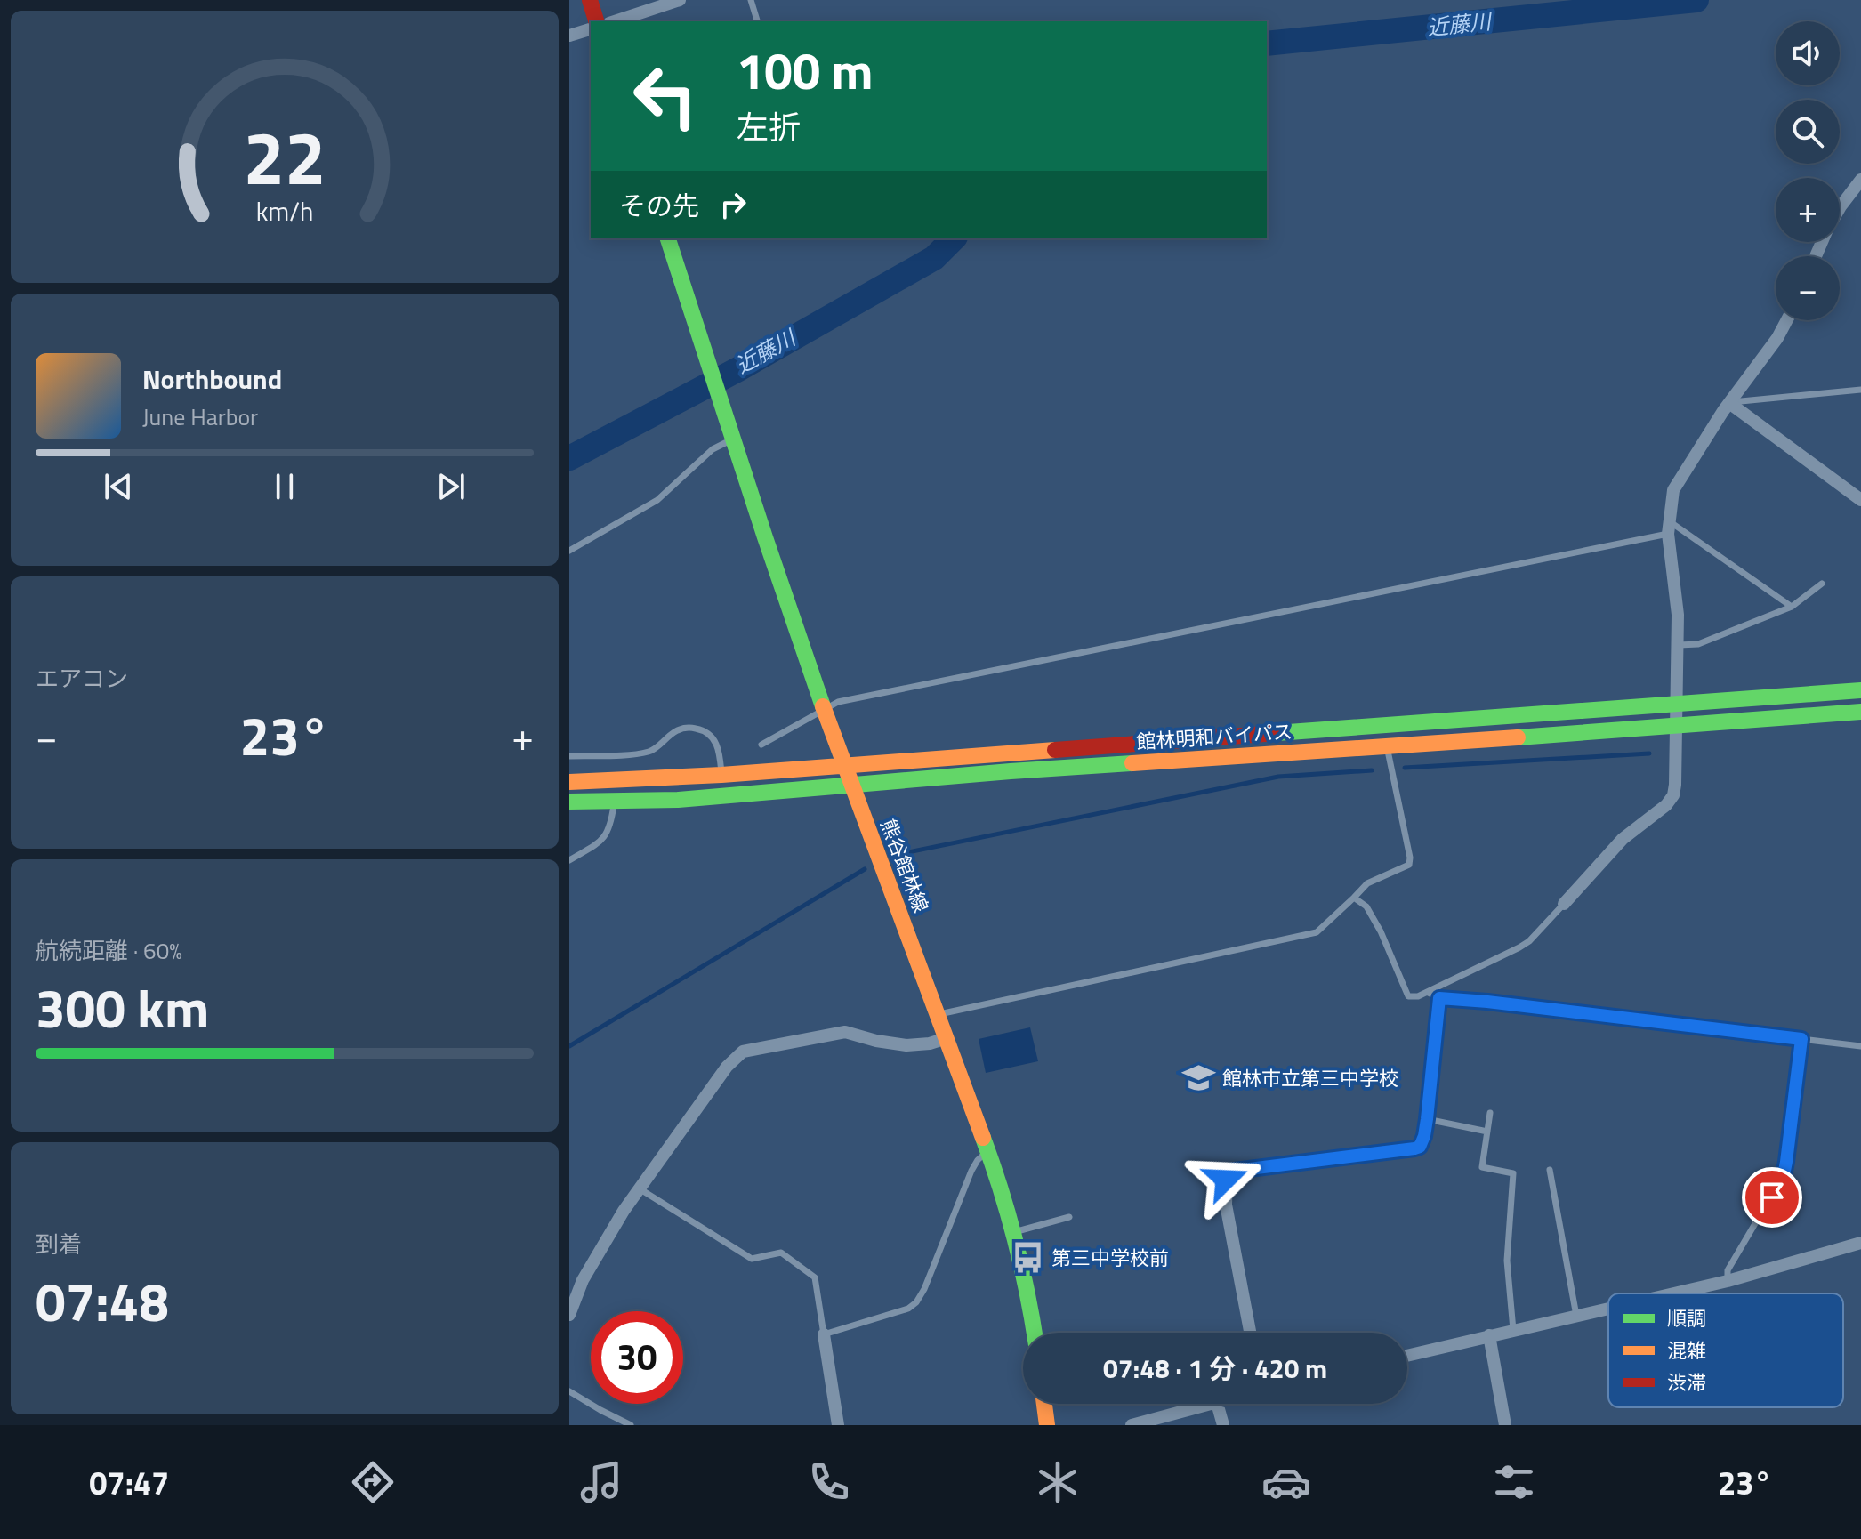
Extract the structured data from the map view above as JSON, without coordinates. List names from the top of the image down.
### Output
{
  "streets": {
    "main road": ["館林明和バイパス", "熊谷館林線"]
  },
  "crossings": [
    ["館林明和バイパス", "熊谷館林線"]
  ],
  "water": ["近藤川"],
  "places": {
    "school or university": ["館林市立第三中学校"],
    "bus stop": ["第三中学校前"]
  },
  "legend": ["順調", "混雑", "渋滞"],
  "page": {
    "map_buttons": ["+", "−"],
    "turn": ["100 m", "左折"],
    "then": "その先",
    "song": ["Northbound", "June Harbor"],
    "tile": [
      "エアコン",
      ["航続距離 · 60%", "300 km"],
      ["到着", "07:48"]
    ],
    "heat": ["−", "23°", "+"],
    "limit": "30",
    "trip": "07:48 · 1 分 · 420 m",
    "tabs": ["07:47", "23°"],
    "gauge": ["22", "km/h"]
  }
}
